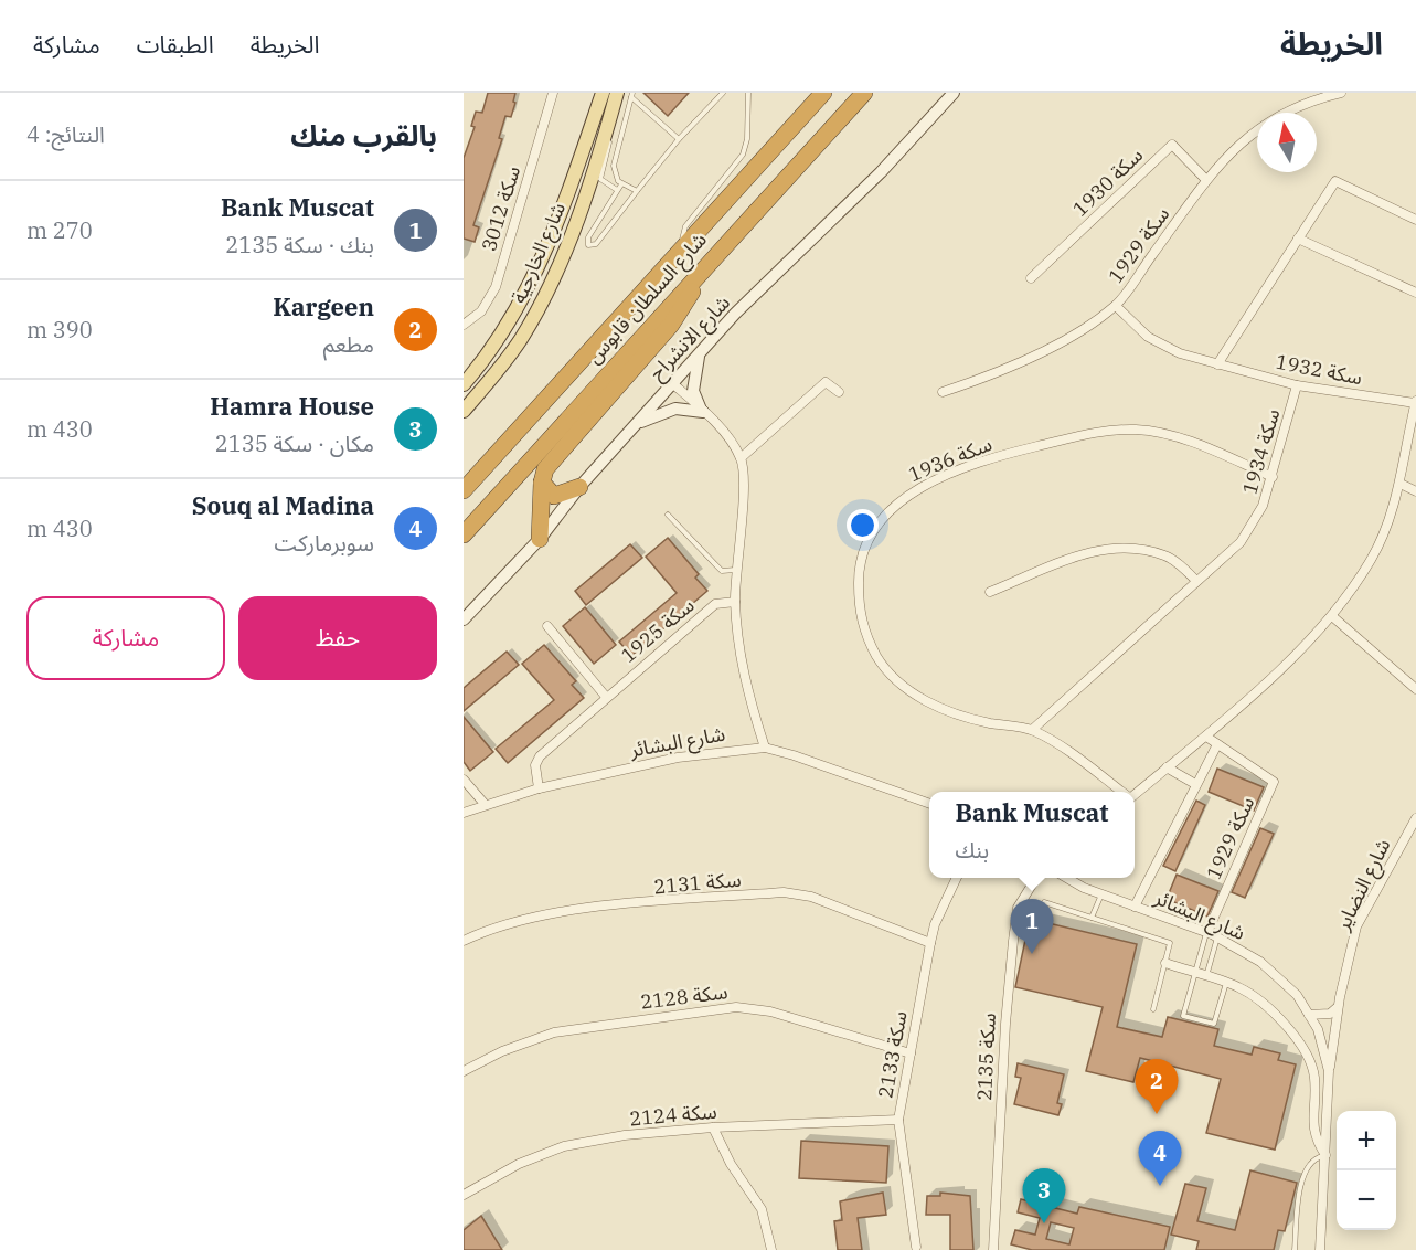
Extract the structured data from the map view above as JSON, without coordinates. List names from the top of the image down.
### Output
{
  "streets": {
    "highway": ["شارع السلطان قابوس"],
    "main road": ["شارع الخارجية"],
    "street": [
      "سكة 1930",
      "سكة 3012",
      "سكة 1929",
      "شارع الانشراح",
      "سكة 1932",
      "سكة 1934",
      "سكة 1936",
      "سكة 1925",
      "شارع البشائر",
      "سكة 2131",
      "شارع النضاير",
      "سكة 2128",
      "سكة 2133",
      "سكة 2135",
      "سكة 2124"
    ]
  },
  "crossings": [
    ["سكة 1930", "سكة 1929"],
    ["سكة 1929", "سكة 1932"],
    ["سكة 1929", "شارع البشائر"],
    ["سكة 1932", "سكة 1934"],
    ["سكة 1934", "سكة 1936"],
    ["سكة 1925", "شارع البشائر"],
    ["شارع البشائر", "شارع النضاير"],
    ["سكة 2131", "سكة 2133"],
    ["سكة 2128", "سكة 2133"],
    ["سكة 2133", "سكة 2124"]
  ],
  "north": "top",
  "page": {
    "header": "الخريطة",
    "nav": ["الخريطة", "الطبقات", "مشاركة"],
    "heading": ["بالقرب منك", "النتائج: 4"],
    "list": [
      {
        "mark": "1",
        "name": "Bank Muscat",
        "note": "بنك · سكة 2135",
        "value": "270 m"
      },
      {
        "mark": "2",
        "name": "Kargeen",
        "note": "مطعم",
        "value": "390 m"
      },
      {
        "mark": "3",
        "name": "Hamra House",
        "note": "مكان · سكة 2135",
        "value": "430 m"
      },
      {
        "mark": "4",
        "name": "Souq al Madina",
        "note": "سوبرماركت",
        "value": "430 m"
      }
    ],
    "buttons": ["حفظ", "مشاركة"],
    "popup": ["Bank Muscat", "بنك"],
    "pins": [
      "1",
      "2",
      "4",
      "3"
    ],
    "map_buttons": ["+", "−"]
  }
}
